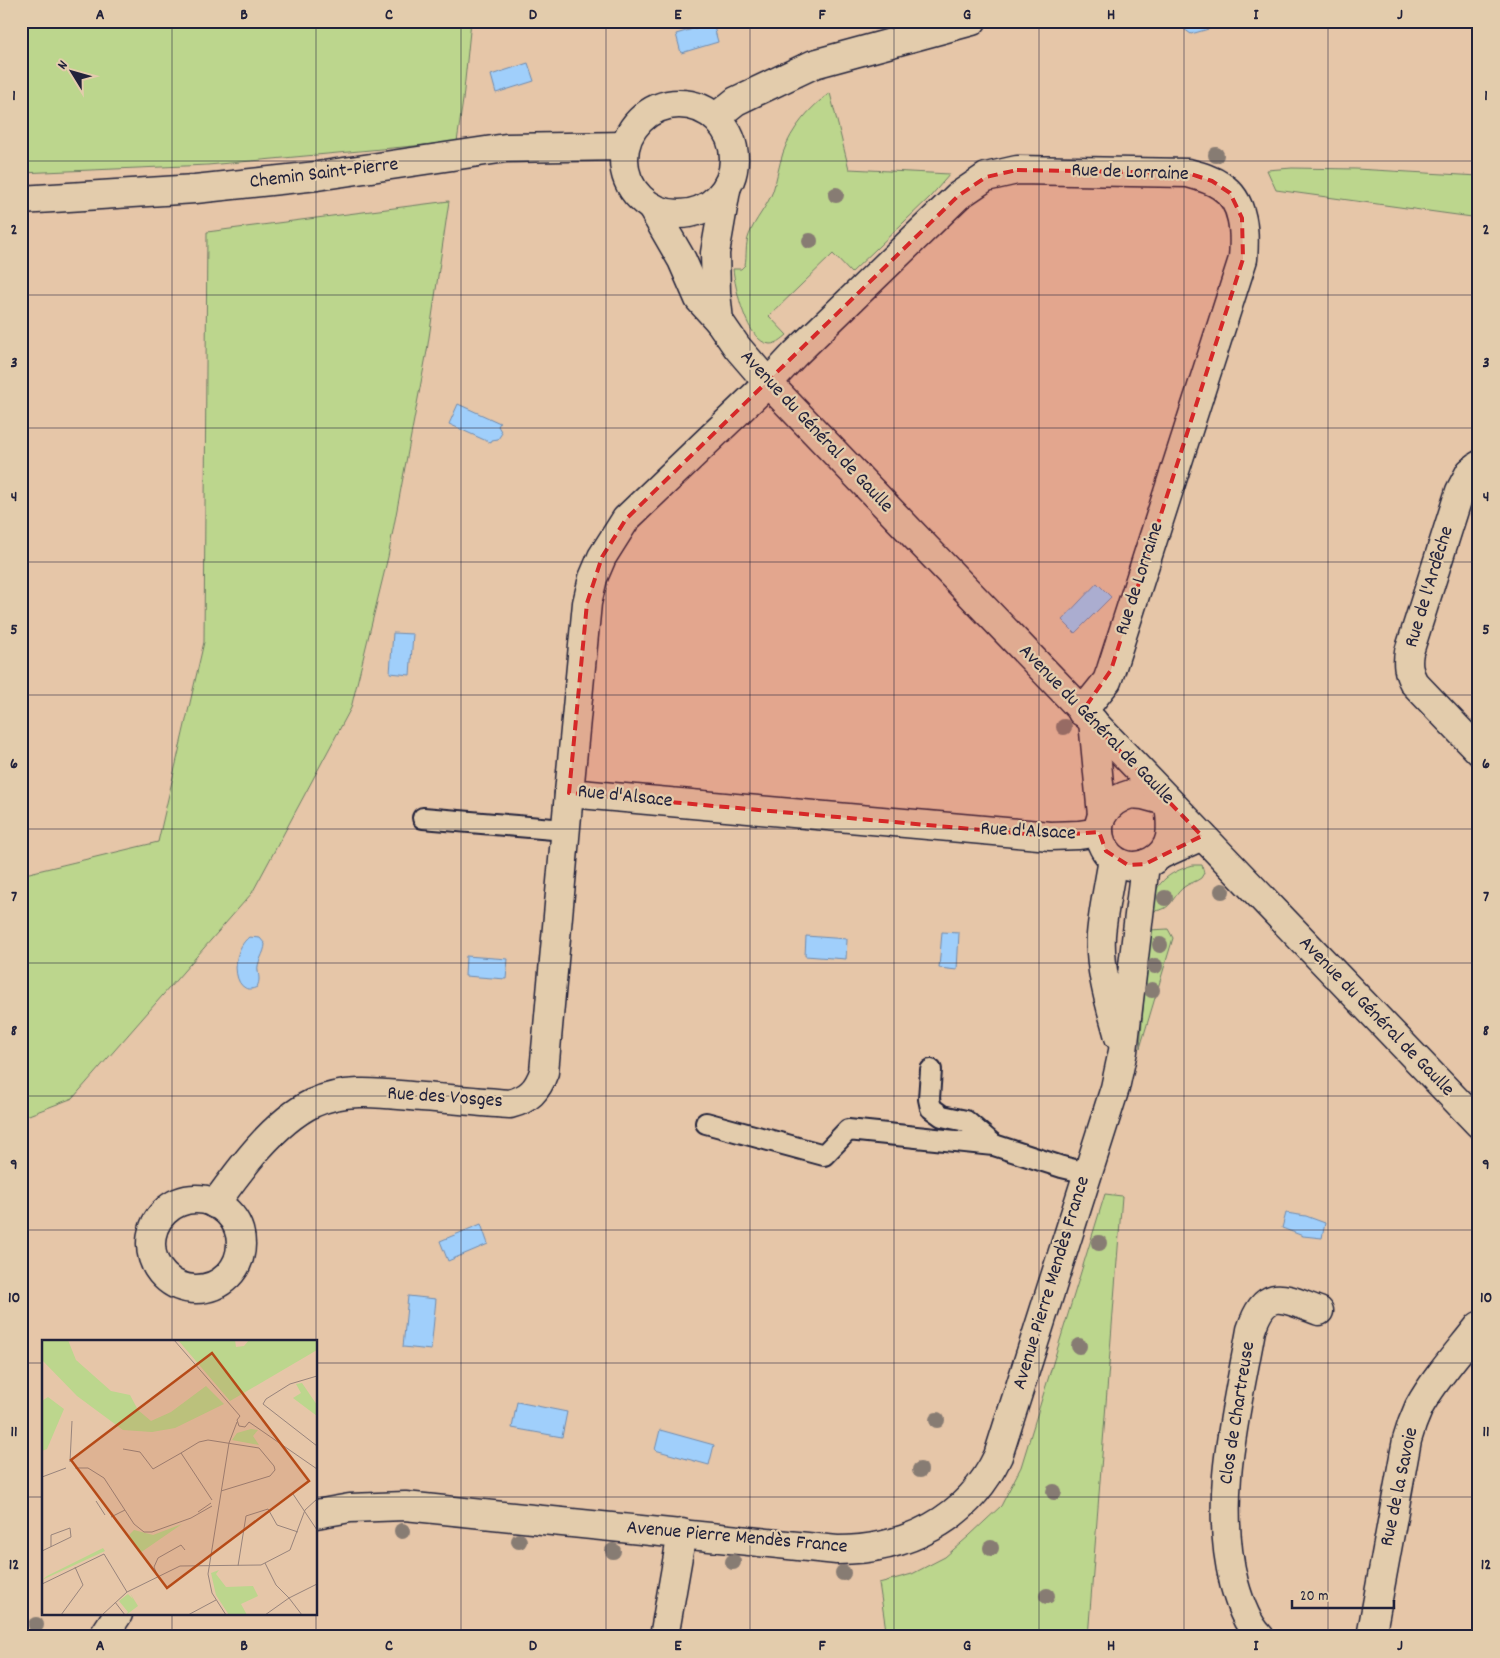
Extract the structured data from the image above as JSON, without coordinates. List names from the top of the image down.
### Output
{
  "streets": {
    "street": [
      "Rue de Lorraine",
      "Chemin Saint-Pierre",
      "Avenue du Général de Gaulle",
      "Rue de l'Ardêche",
      "Rue d'Alsace",
      "Rue des Vosges",
      "Avenue Pierre Mendès France",
      "Clos de Chartreuse",
      "Rue de la Savoie"
    ]
  },
  "crossings": [
    ["Rue de Lorraine", "Avenue du Général de Gaulle"],
    ["Rue de Lorraine", "Rue d'Alsace"],
    ["Chemin Saint-Pierre", "Avenue du Général de Gaulle"],
    ["Avenue du Général de Gaulle", "Rue d'Alsace"],
    ["Avenue du Général de Gaulle", "Avenue Pierre Mendès France"],
    ["Rue d'Alsace", "Rue des Vosges"],
    ["Rue d'Alsace", "Avenue Pierre Mendès France"]
  ],
  "scale_bar": "20 m",
  "north": "top left",
  "grid": {
    "columns": [
      "A",
      "B",
      "C",
      "D",
      "E",
      "F",
      "G",
      "H",
      "I",
      "J"
    ],
    "rows": [
      "1",
      "2",
      "3",
      "4",
      "5",
      "6",
      "7",
      "8",
      "9",
      "10",
      "11",
      "12"
    ]
  }
}
